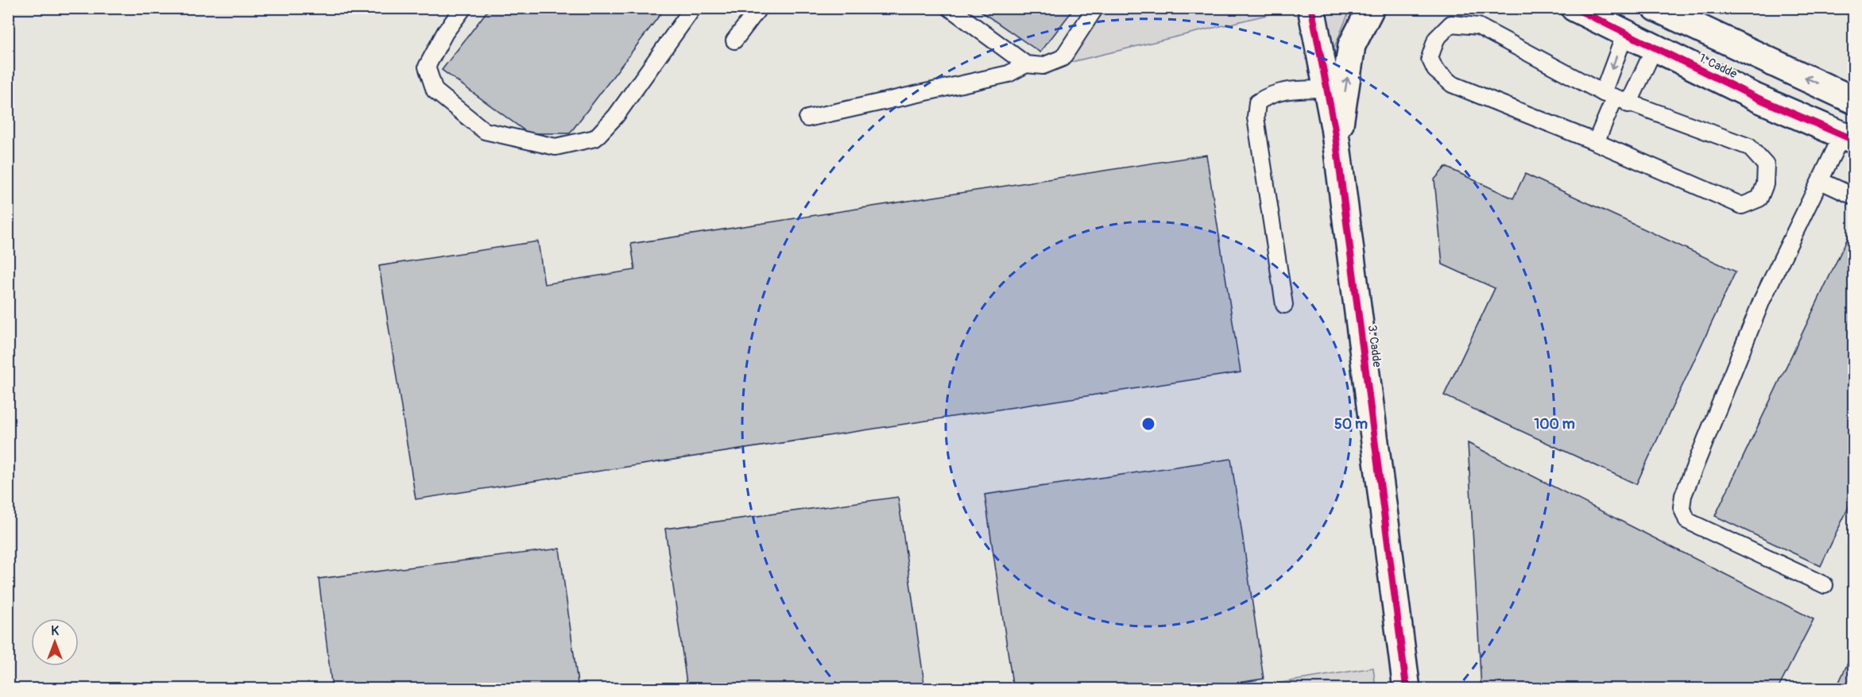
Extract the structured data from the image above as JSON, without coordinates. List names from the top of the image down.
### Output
{
  "streets": {
    "street": ["1. Cadde", "3. Cadde"]
  },
  "north": "top",
  "rings": ["50 m", "100 m"]
}
